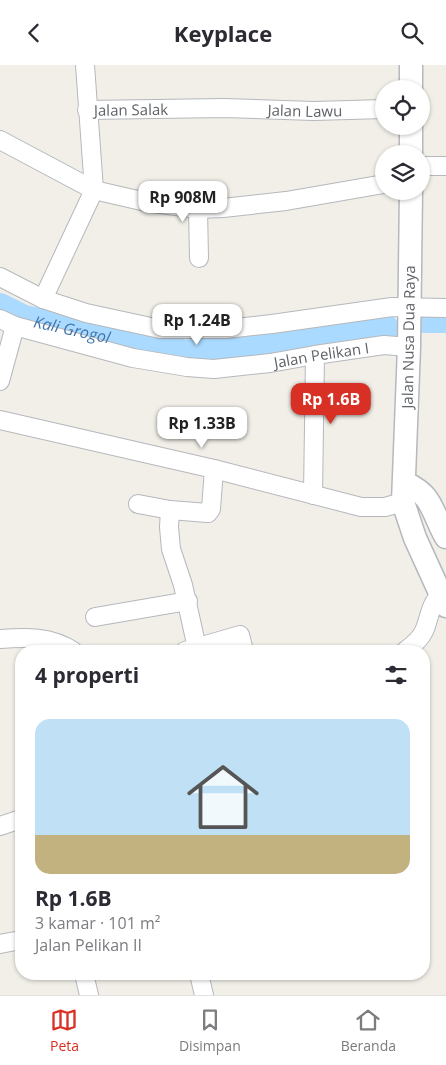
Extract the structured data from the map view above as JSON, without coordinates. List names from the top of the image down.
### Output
{
  "streets": {
    "street": [
      "Jalan Salak",
      "Jalan Lawu",
      "Jalan Nusa Dua Raya",
      "Jalan Pelikan I"
    ]
  },
  "crossings": [
    ["Jalan Salak", "Jalan Lawu"],
    ["Jalan Nusa Dua Raya", "Jalan Pelikan I"]
  ],
  "water": ["Kali Grogol"],
  "page": {
    "header": "Keyplace",
    "price": [
      "Rp 908M",
      "Rp 1.24B",
      "Rp 1.6B",
      "Rp 1.33B"
    ],
    "heading": "4 properti",
    "list": [
      {
        "name": "Rp 1.6B",
        "note": "3 kamar · 101 m² · Jalan Pelikan II"
      }
    ],
    "tabs": ["Peta", "Disimpan", "Beranda"]
  }
}
